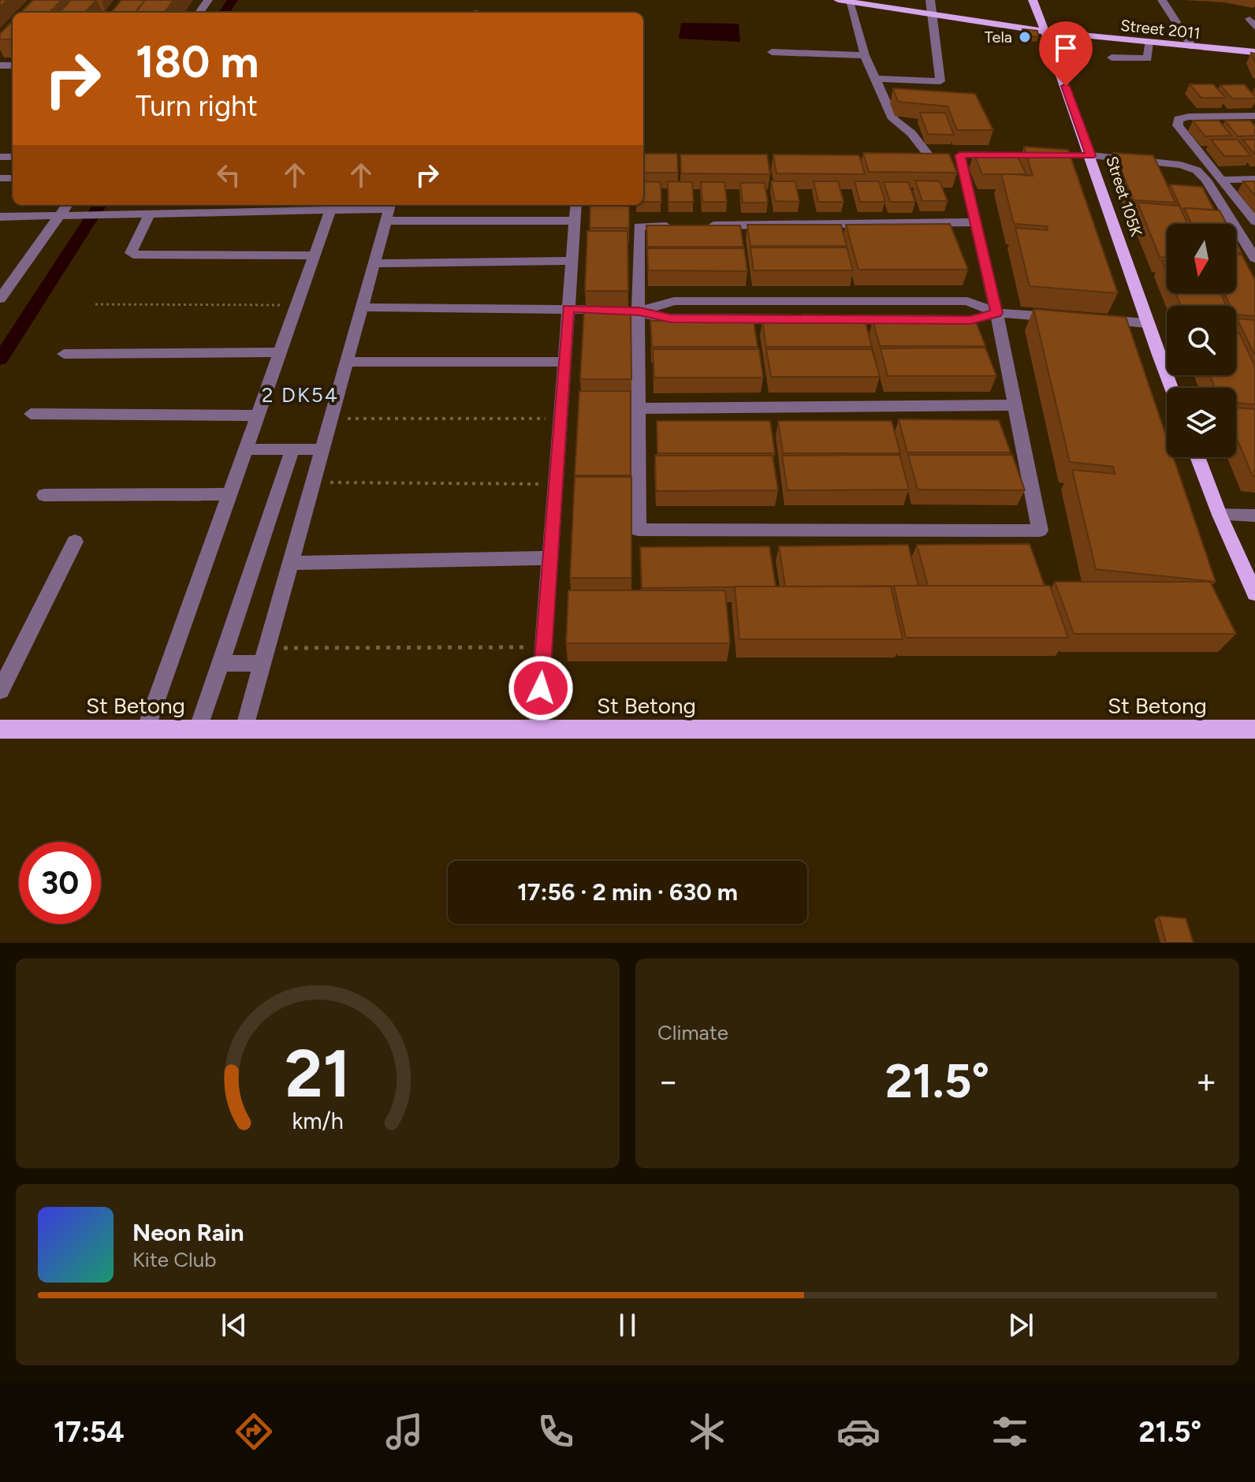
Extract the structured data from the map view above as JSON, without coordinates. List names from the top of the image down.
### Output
{
  "streets": {
    "main road": ["Street 2011", "Street 105K", "St Betong"]
  },
  "crossings": [
    ["Street 2011", "Street 105K"]
  ],
  "districts": ["2 DK54"],
  "places": ["Tela"],
  "north": "bottom",
  "page": {
    "turn": ["180 m", "Turn right"],
    "limit": "30",
    "trip": "17:56 · 2 min · 630 m",
    "tile": "Climate",
    "heat": ["−", "21.5°", "+"],
    "song": ["Neon Rain", "Kite Club"],
    "tabs": ["17:54", "21.5°"],
    "gauge": ["21", "km/h"]
  }
}
